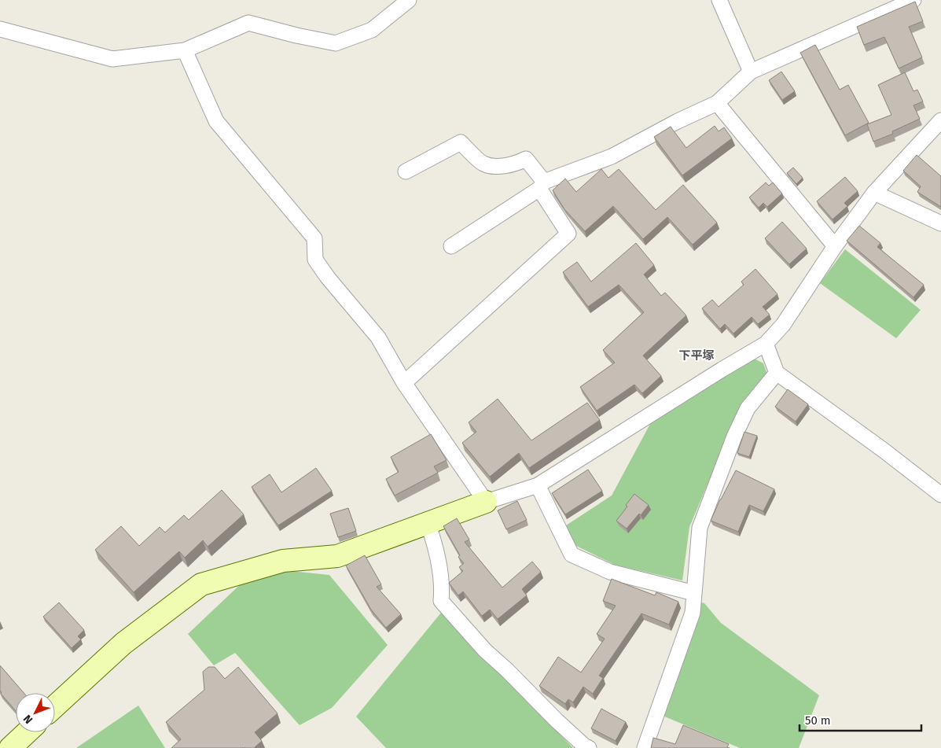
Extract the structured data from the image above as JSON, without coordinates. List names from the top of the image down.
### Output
{
  "districts": ["下平塚"],
  "scale_bar": "50 m",
  "north": "bottom left"
}
